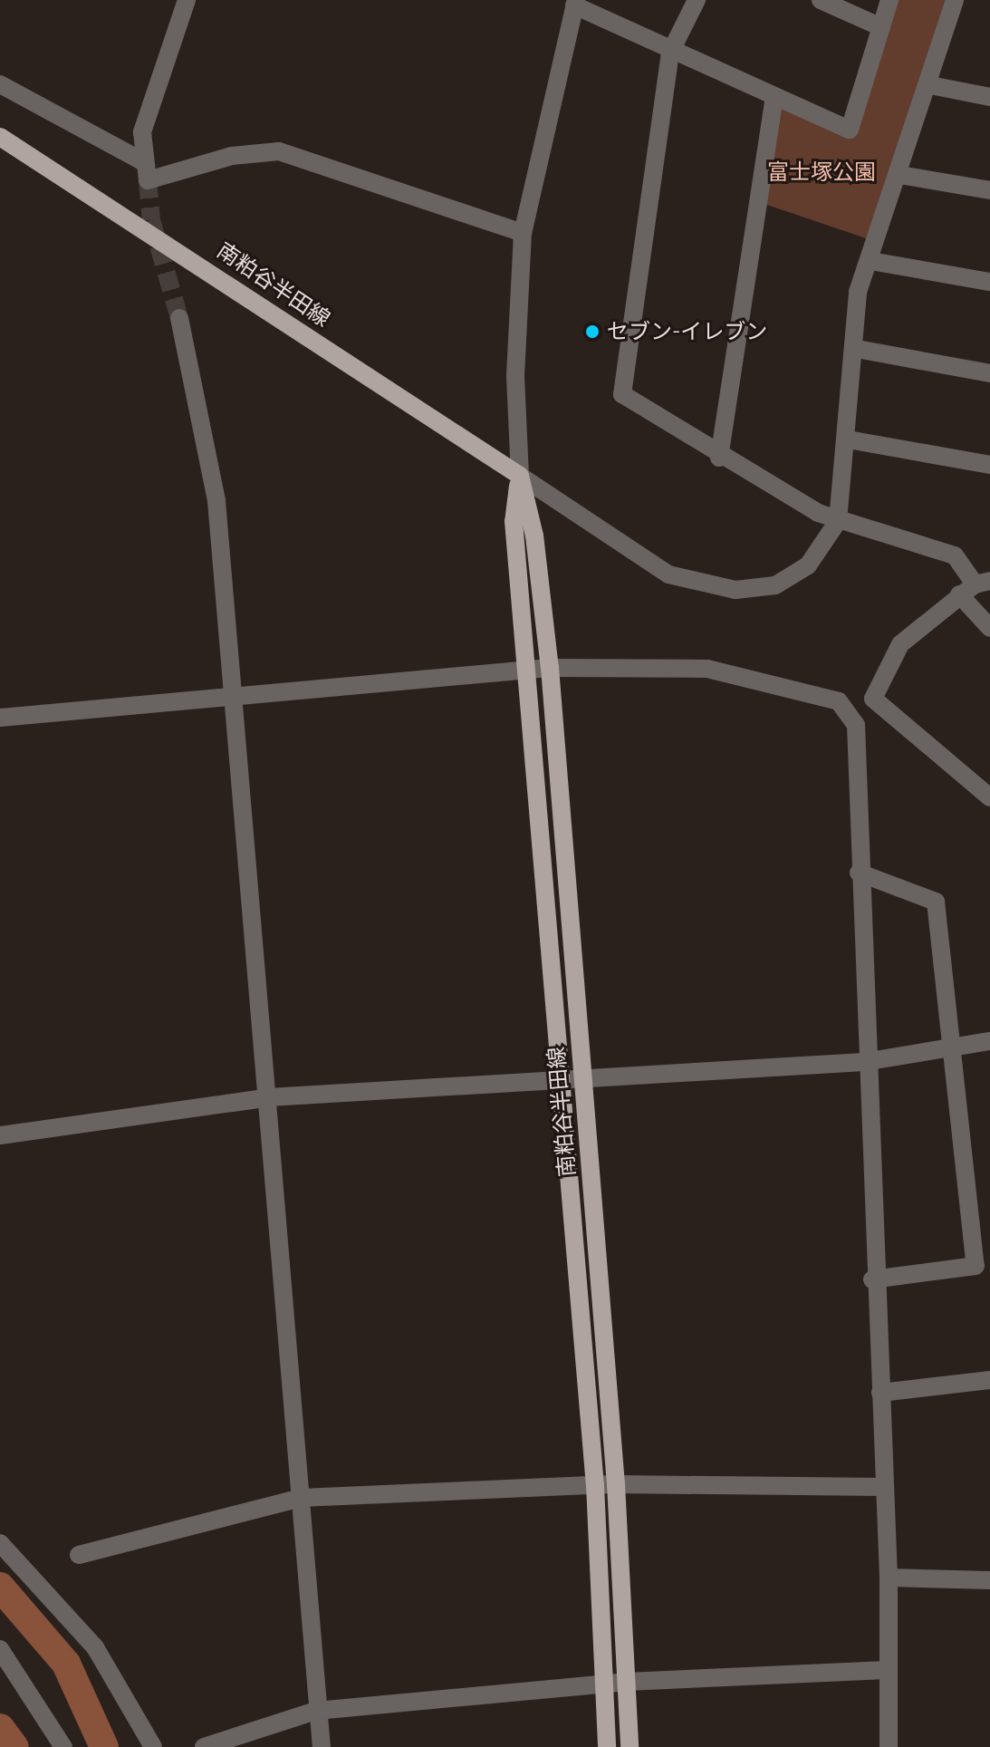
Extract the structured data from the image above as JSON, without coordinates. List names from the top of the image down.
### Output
{
  "streets": {
    "main road": ["南粕谷半田線"]
  },
  "parks": ["富士塚公園"],
  "places": ["セブン-イレブン"]
}
